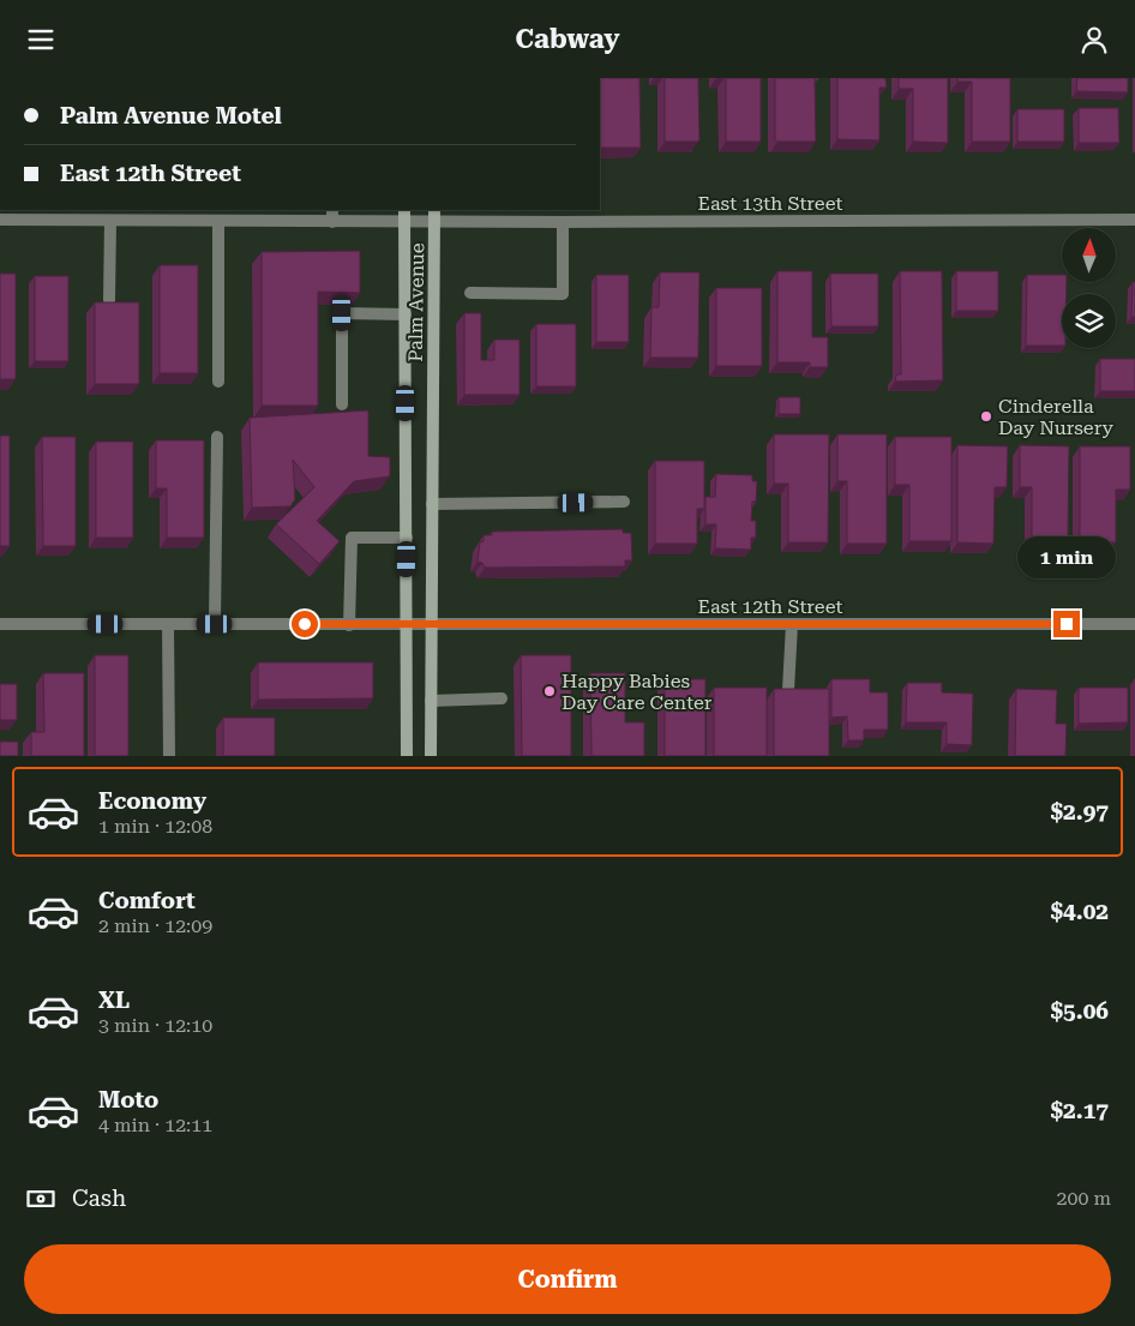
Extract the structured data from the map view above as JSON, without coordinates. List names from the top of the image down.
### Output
{
  "streets": {
    "main road": ["Palm Avenue"],
    "street": ["East 13th Street", "East 12th Street"]
  },
  "crossings": [
    ["East 13th Street", "Palm Avenue"],
    ["Palm Avenue", "East 12th Street"]
  ],
  "places": ["Cinderella Day Nursery", "Happy Babies Day Care Center"],
  "north": "top",
  "page": {
    "header": "Cabway",
    "banner": ["Palm Avenue Motel", "East 12th Street"],
    "bubble": "1 min",
    "list": [
      {
        "name": "Economy",
        "note": "1 min · 12:08",
        "value": "$2.97"
      },
      {
        "name": "Comfort",
        "note": "2 min · 12:09",
        "value": "$4.02"
      },
      {
        "name": "XL",
        "note": "3 min · 12:10",
        "value": "$5.06"
      },
      {
        "name": "Moto",
        "note": "4 min · 12:11",
        "value": "$2.17"
      }
    ],
    "pay": ["Cash", "200 m"],
    "buttons": "Confirm"
  }
}
